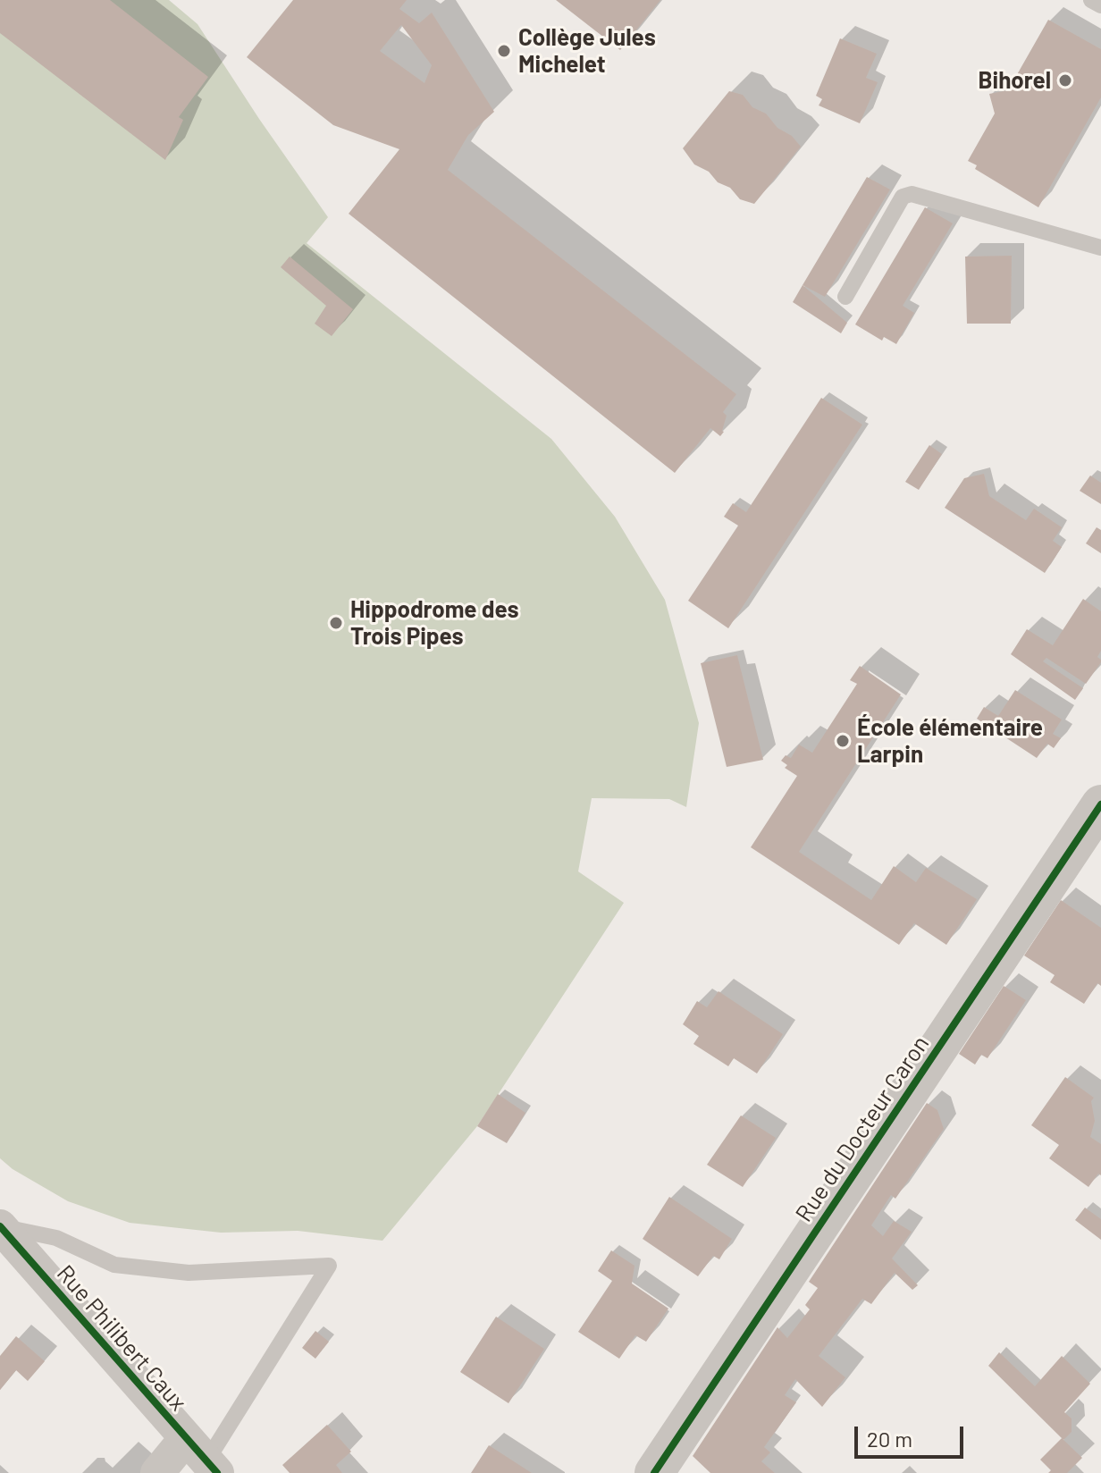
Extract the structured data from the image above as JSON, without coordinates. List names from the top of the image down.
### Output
{
  "streets": {
    "street": ["Rue du Docteur Caron", "Rue Philibert Caux"]
  },
  "places": [
    "Collège Jules Michelet",
    "Bihorel",
    "Hippodrome des Trois Pipes",
    "École élémentaire Larpin"
  ],
  "scale_bar": "20 m"
}
